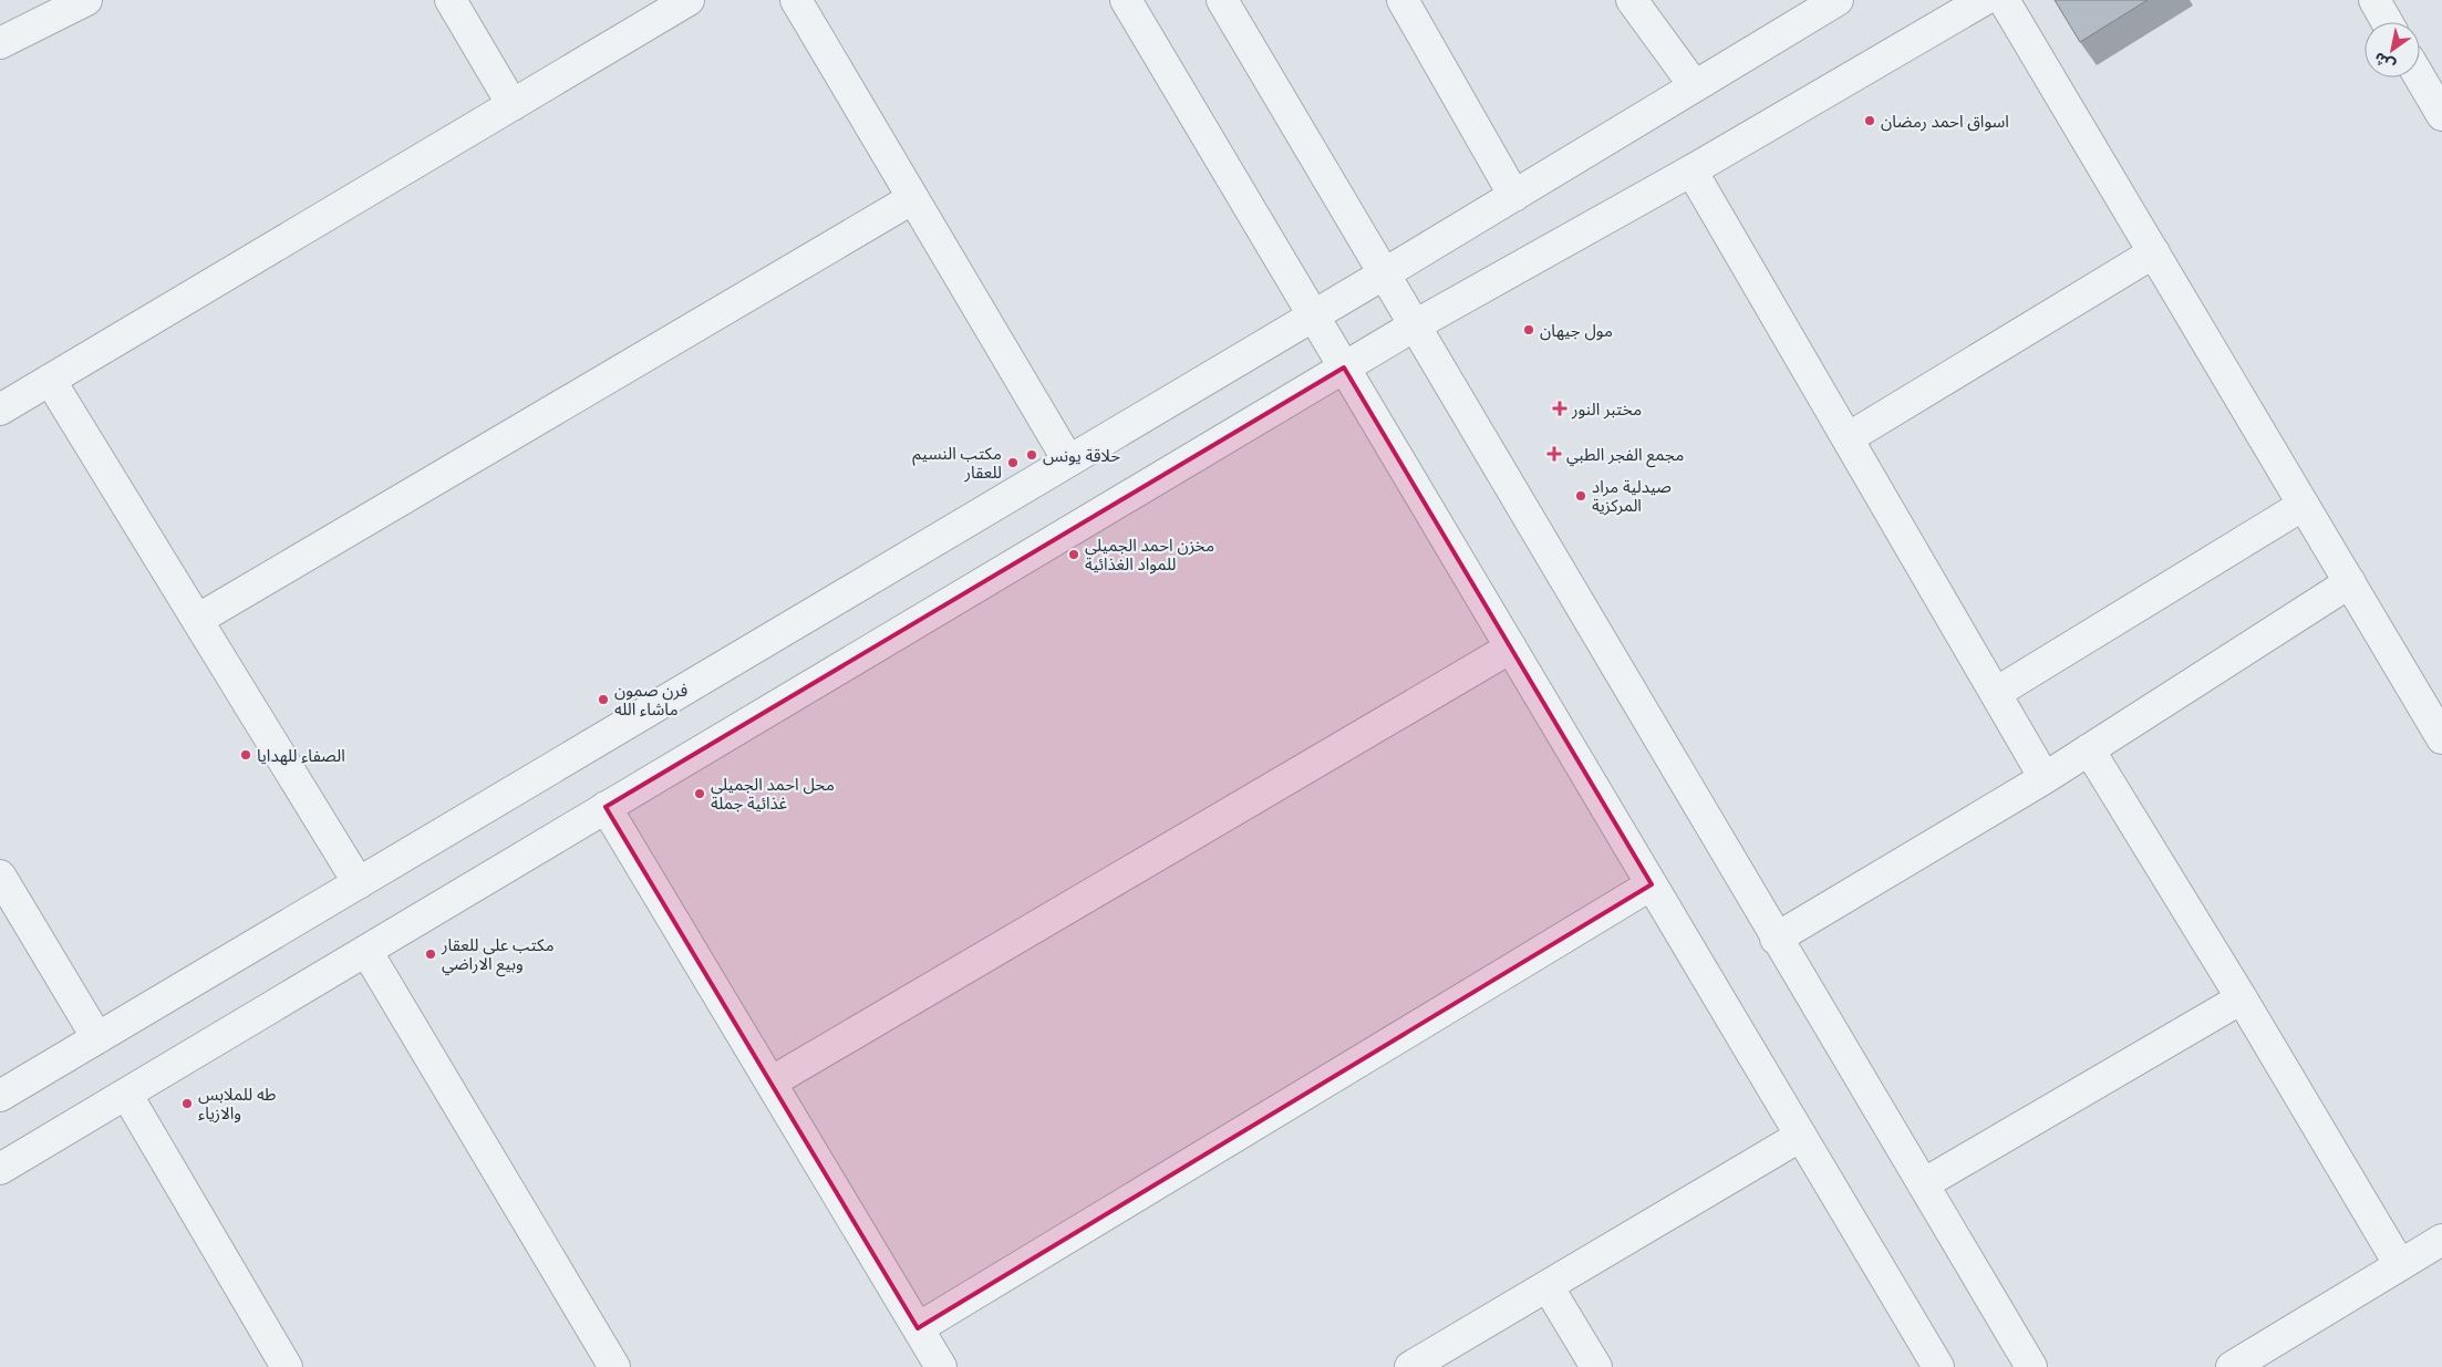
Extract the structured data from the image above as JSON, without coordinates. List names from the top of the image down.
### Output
{
  "places": {
    "other": [
      "اسواق احمد رمضان",
      "مول جيهان",
      "حلاقة يونس",
      "مكتب النسيم للعقار",
      "صيدلية مراد المركزية",
      "مخزن احمد الجميلي للمواد الغذائية",
      "فرن صمون ماشاء الله",
      "الصفاء للهدايا",
      "محل احمد الجميلي غذائية جملة",
      "مكتب علي للعقار وبيع الاراضي",
      "طه للملابس والازياء"
    ],
    "health": ["مختبر النور", "مجمع الفجر الطبي"]
  },
  "north": "bottom left"
}
